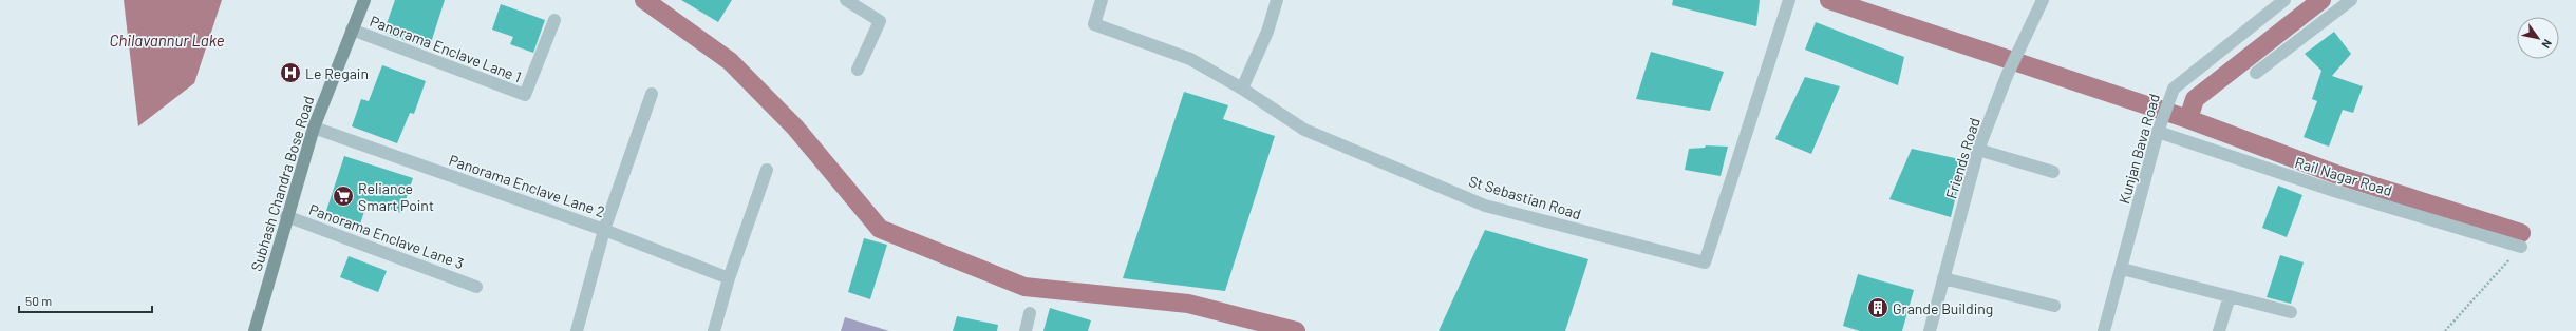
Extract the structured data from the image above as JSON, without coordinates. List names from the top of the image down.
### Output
{
  "streets": {
    "main road": ["Subhash Chandra Bose Road"],
    "street": [
      "Panorama Enclave Lane 1",
      "Kunjan Bava Road",
      "Friends Road",
      "Rail Nagar Road",
      "Panorama Enclave Lane 2",
      "St Sebastian Road",
      "Panorama Enclave Lane 3"
    ]
  },
  "crossings": [
    ["Panorama Enclave Lane 1", "Subhash Chandra Bose Road"],
    ["Kunjan Bava Road", "Rail Nagar Road"],
    ["Subhash Chandra Bose Road", "Panorama Enclave Lane 2"],
    ["Subhash Chandra Bose Road", "Panorama Enclave Lane 3"]
  ],
  "water": ["Chilavannur Lake"],
  "places": {
    "hospital": ["Le Regain"],
    "supermarket": ["Reliance Smart Point"],
    "building": ["Grande Building"]
  },
  "scale_bar": "50 m",
  "north": "bottom right"
}
